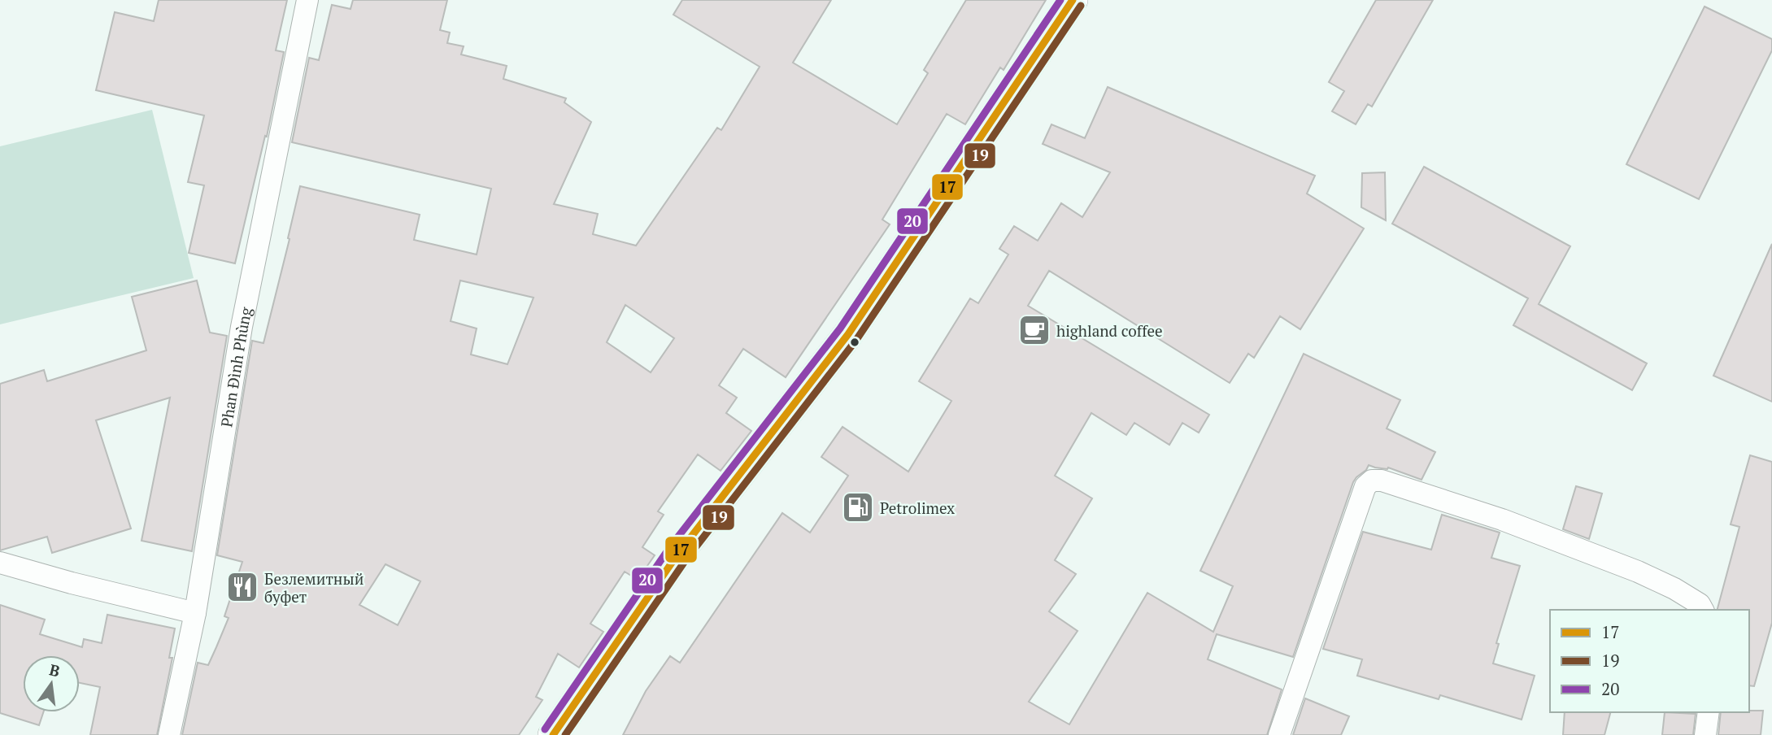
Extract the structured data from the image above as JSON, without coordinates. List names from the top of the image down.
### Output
{
  "streets": {
    "street": ["Phan Đình Phùng"]
  },
  "places": {
    "cafe": ["highland coffee"],
    "fuel station": ["Petrolimex"],
    "restaurant": ["Безлемитный буфет"]
  },
  "lines": ["transit line 17", "transit line 20", "transit line 19"],
  "legend": ["17", "19", "20"],
  "north": "top"
}
